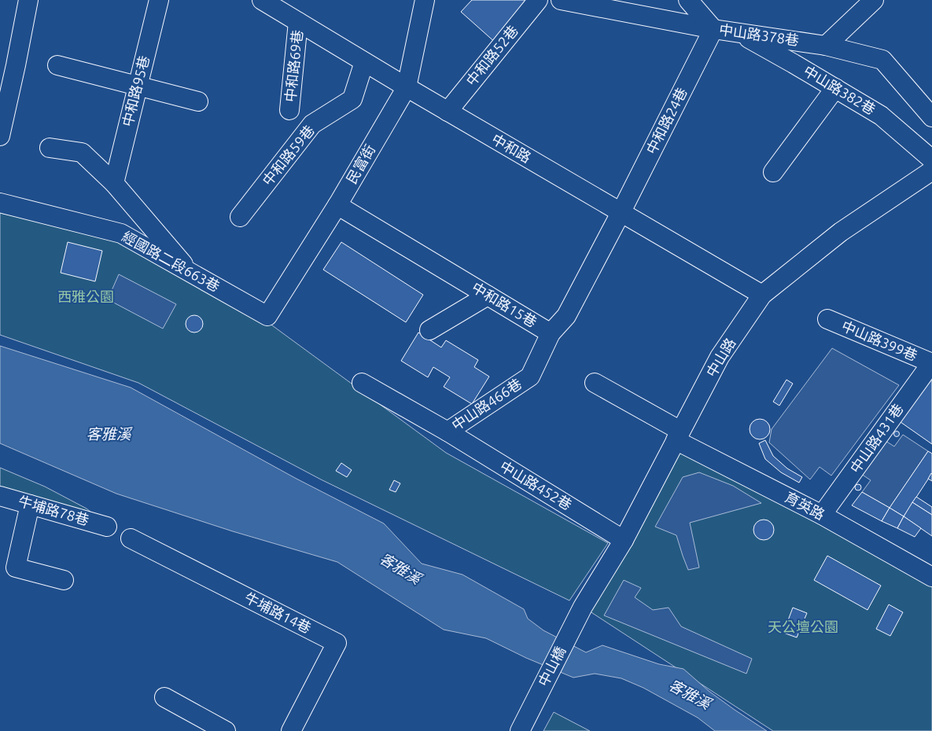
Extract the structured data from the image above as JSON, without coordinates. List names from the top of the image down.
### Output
{
  "streets": {
    "street": [
      "中山路378巷",
      "中和路52巷",
      "中和路69巷",
      "中山路382巷",
      "中和路95巷",
      "中和路24巷",
      "中和路",
      "中和路59巷",
      "民富街",
      "經國路二段663巷",
      "中和路15巷",
      "中山路399巷",
      "中山路",
      "中山路466巷",
      "中山路431巷",
      "中山路452巷",
      "育英路",
      "牛埔路78巷",
      "牛埔路14巷",
      "中山橋"
    ]
  },
  "crossings": [
    ["中山路378巷", "中山路382巷"],
    ["中山路378巷", "中和路24巷"],
    ["中和路52巷", "中和路"],
    ["中和路69巷", "中和路"],
    ["中和路24巷", "中和路"],
    ["中和路24巷", "中和路15巷"],
    ["中和路", "中和路59巷"],
    ["中和路", "民富街"],
    ["中和路", "中和路15巷"],
    ["中和路", "中山路"],
    ["民富街", "經國路二段663巷"],
    ["民富街", "中和路15巷"],
    ["中和路15巷", "中山路466巷"],
    ["中山路399巷", "中山路431巷"],
    ["中山路", "中山路452巷"],
    ["中山路", "育英路"],
    ["中山路", "中山橋"],
    ["中山路466巷", "中山路452巷"],
    ["中山路431巷", "育英路"]
  ],
  "water": ["客雅溪"],
  "parks": ["西雅公園", "天公壇公園"]
}
